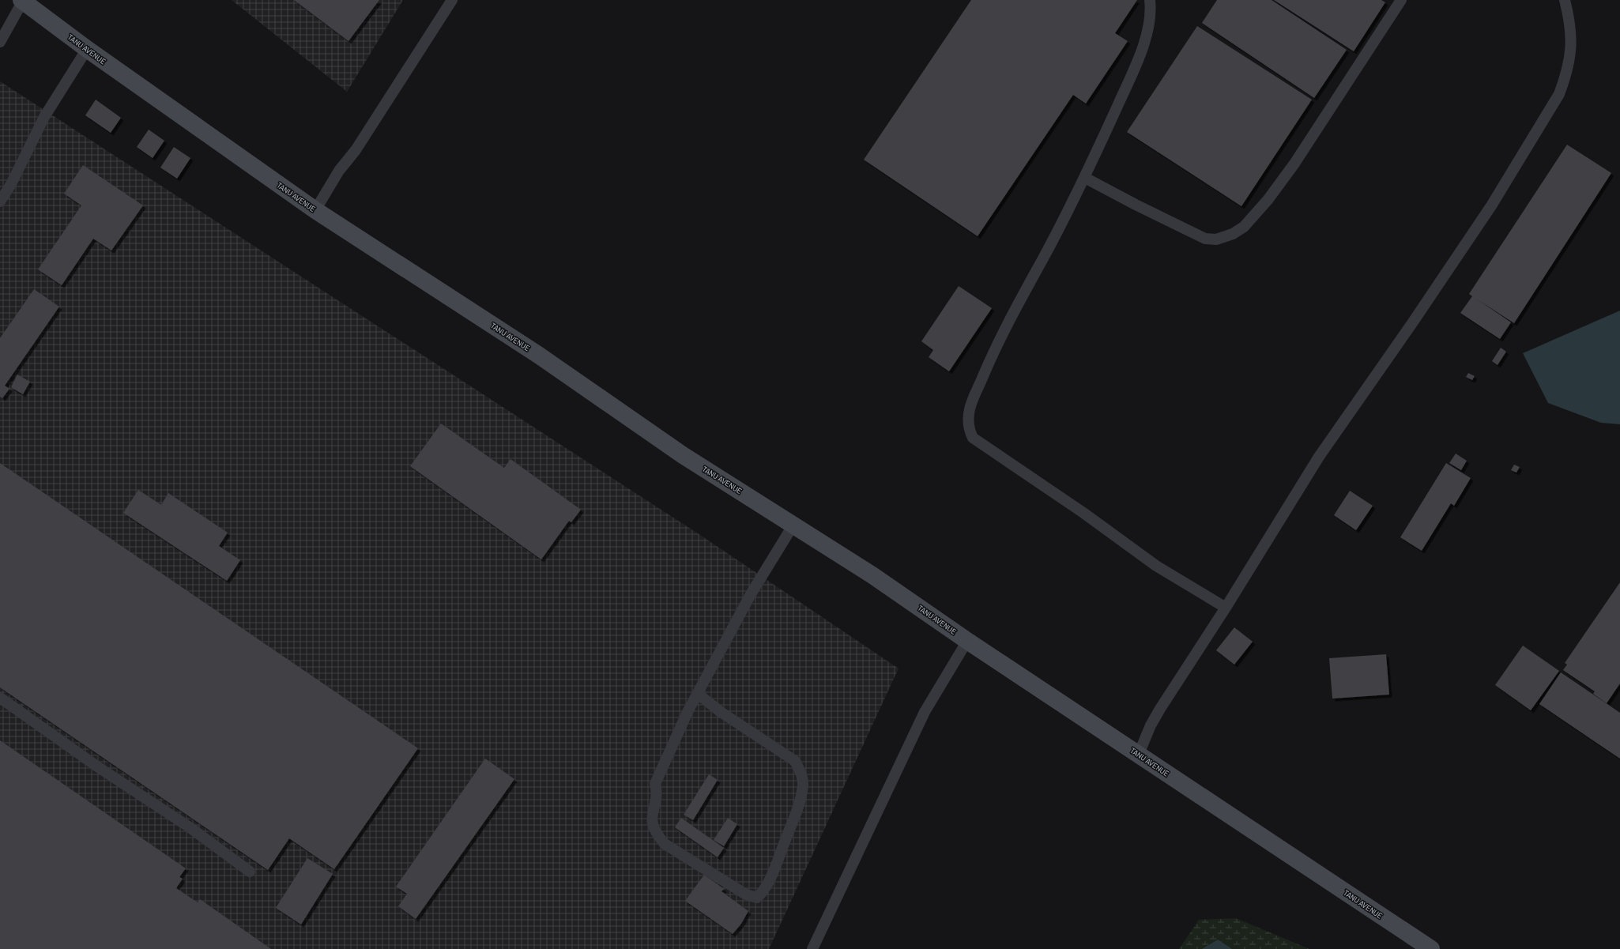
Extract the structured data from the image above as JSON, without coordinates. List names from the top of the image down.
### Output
{
  "streets": {
    "street": ["TANU AVENUE"]
  }
}
